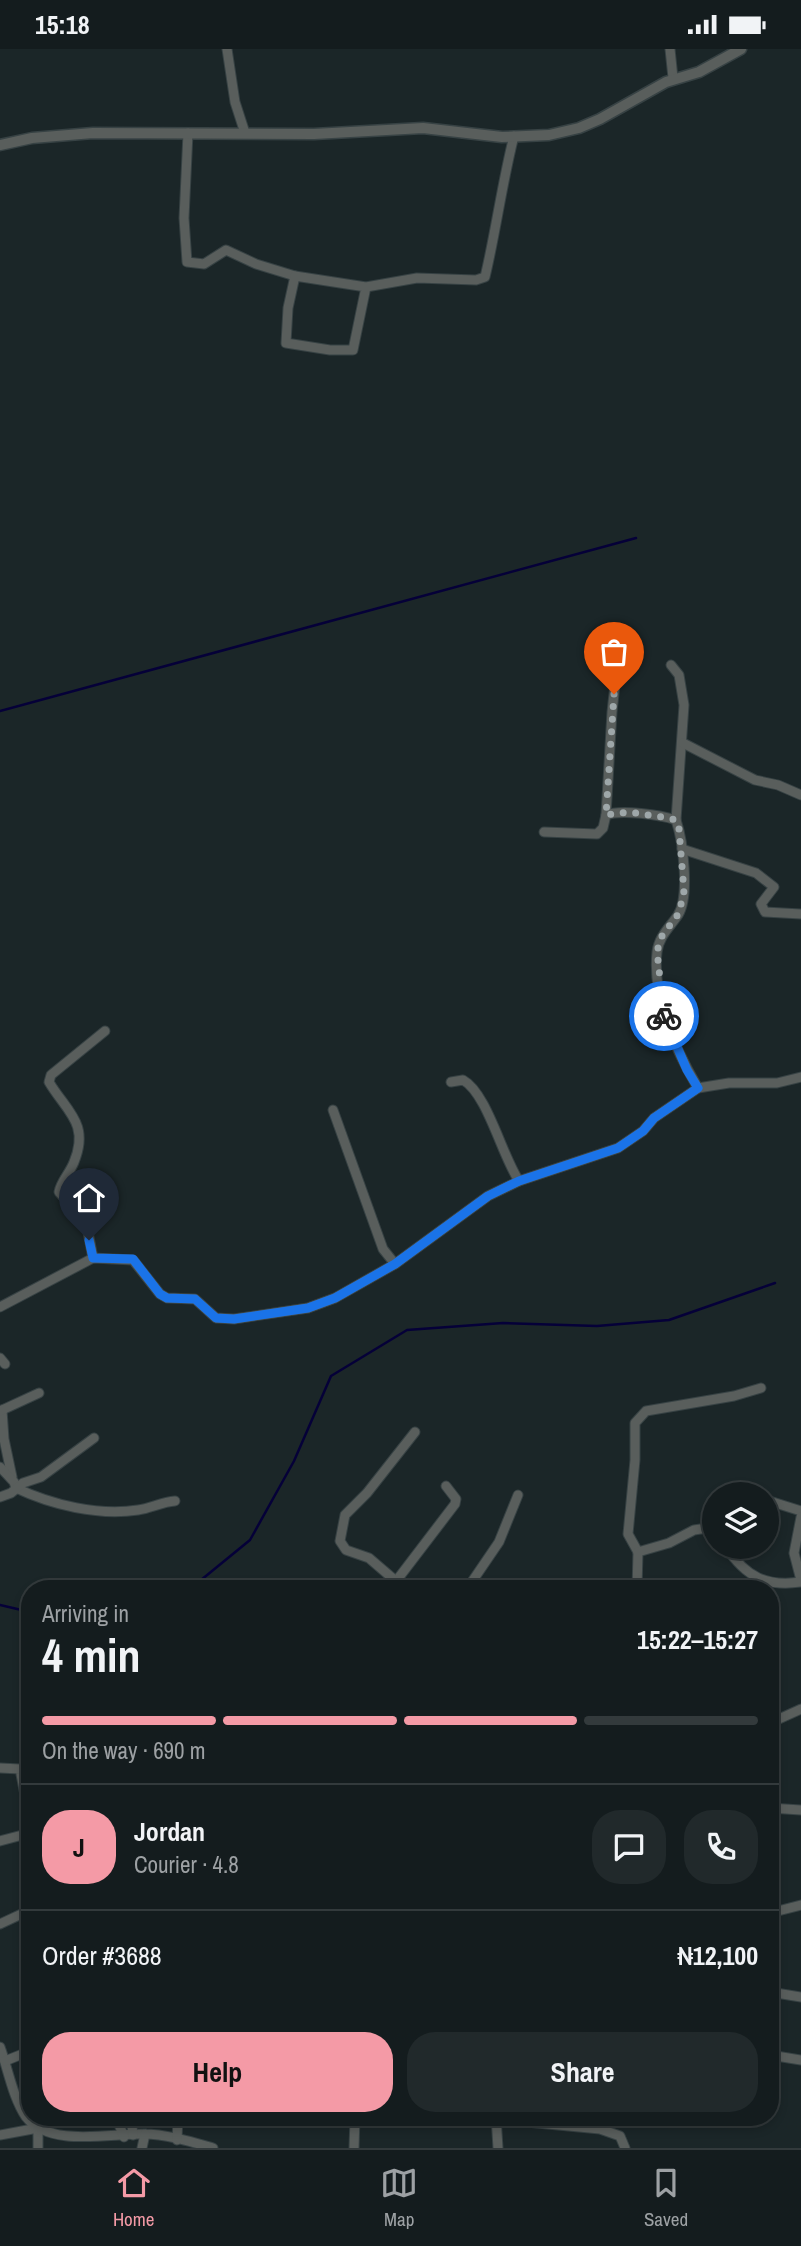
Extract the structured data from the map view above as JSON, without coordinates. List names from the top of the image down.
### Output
{
  "page": {
    "status": "15:18",
    "heading": ["4 min", "Arriving in", "15:22–15:27"],
    "panel": [
      "Jordan",
      "Courier · 4.8",
      "Order #3688",
      "₦12,100"
    ],
    "bar": "On the way · 690 m",
    "round": "J",
    "buttons": ["Help", "Share"],
    "tabs": ["Home", "Map", "Saved"]
  }
}
